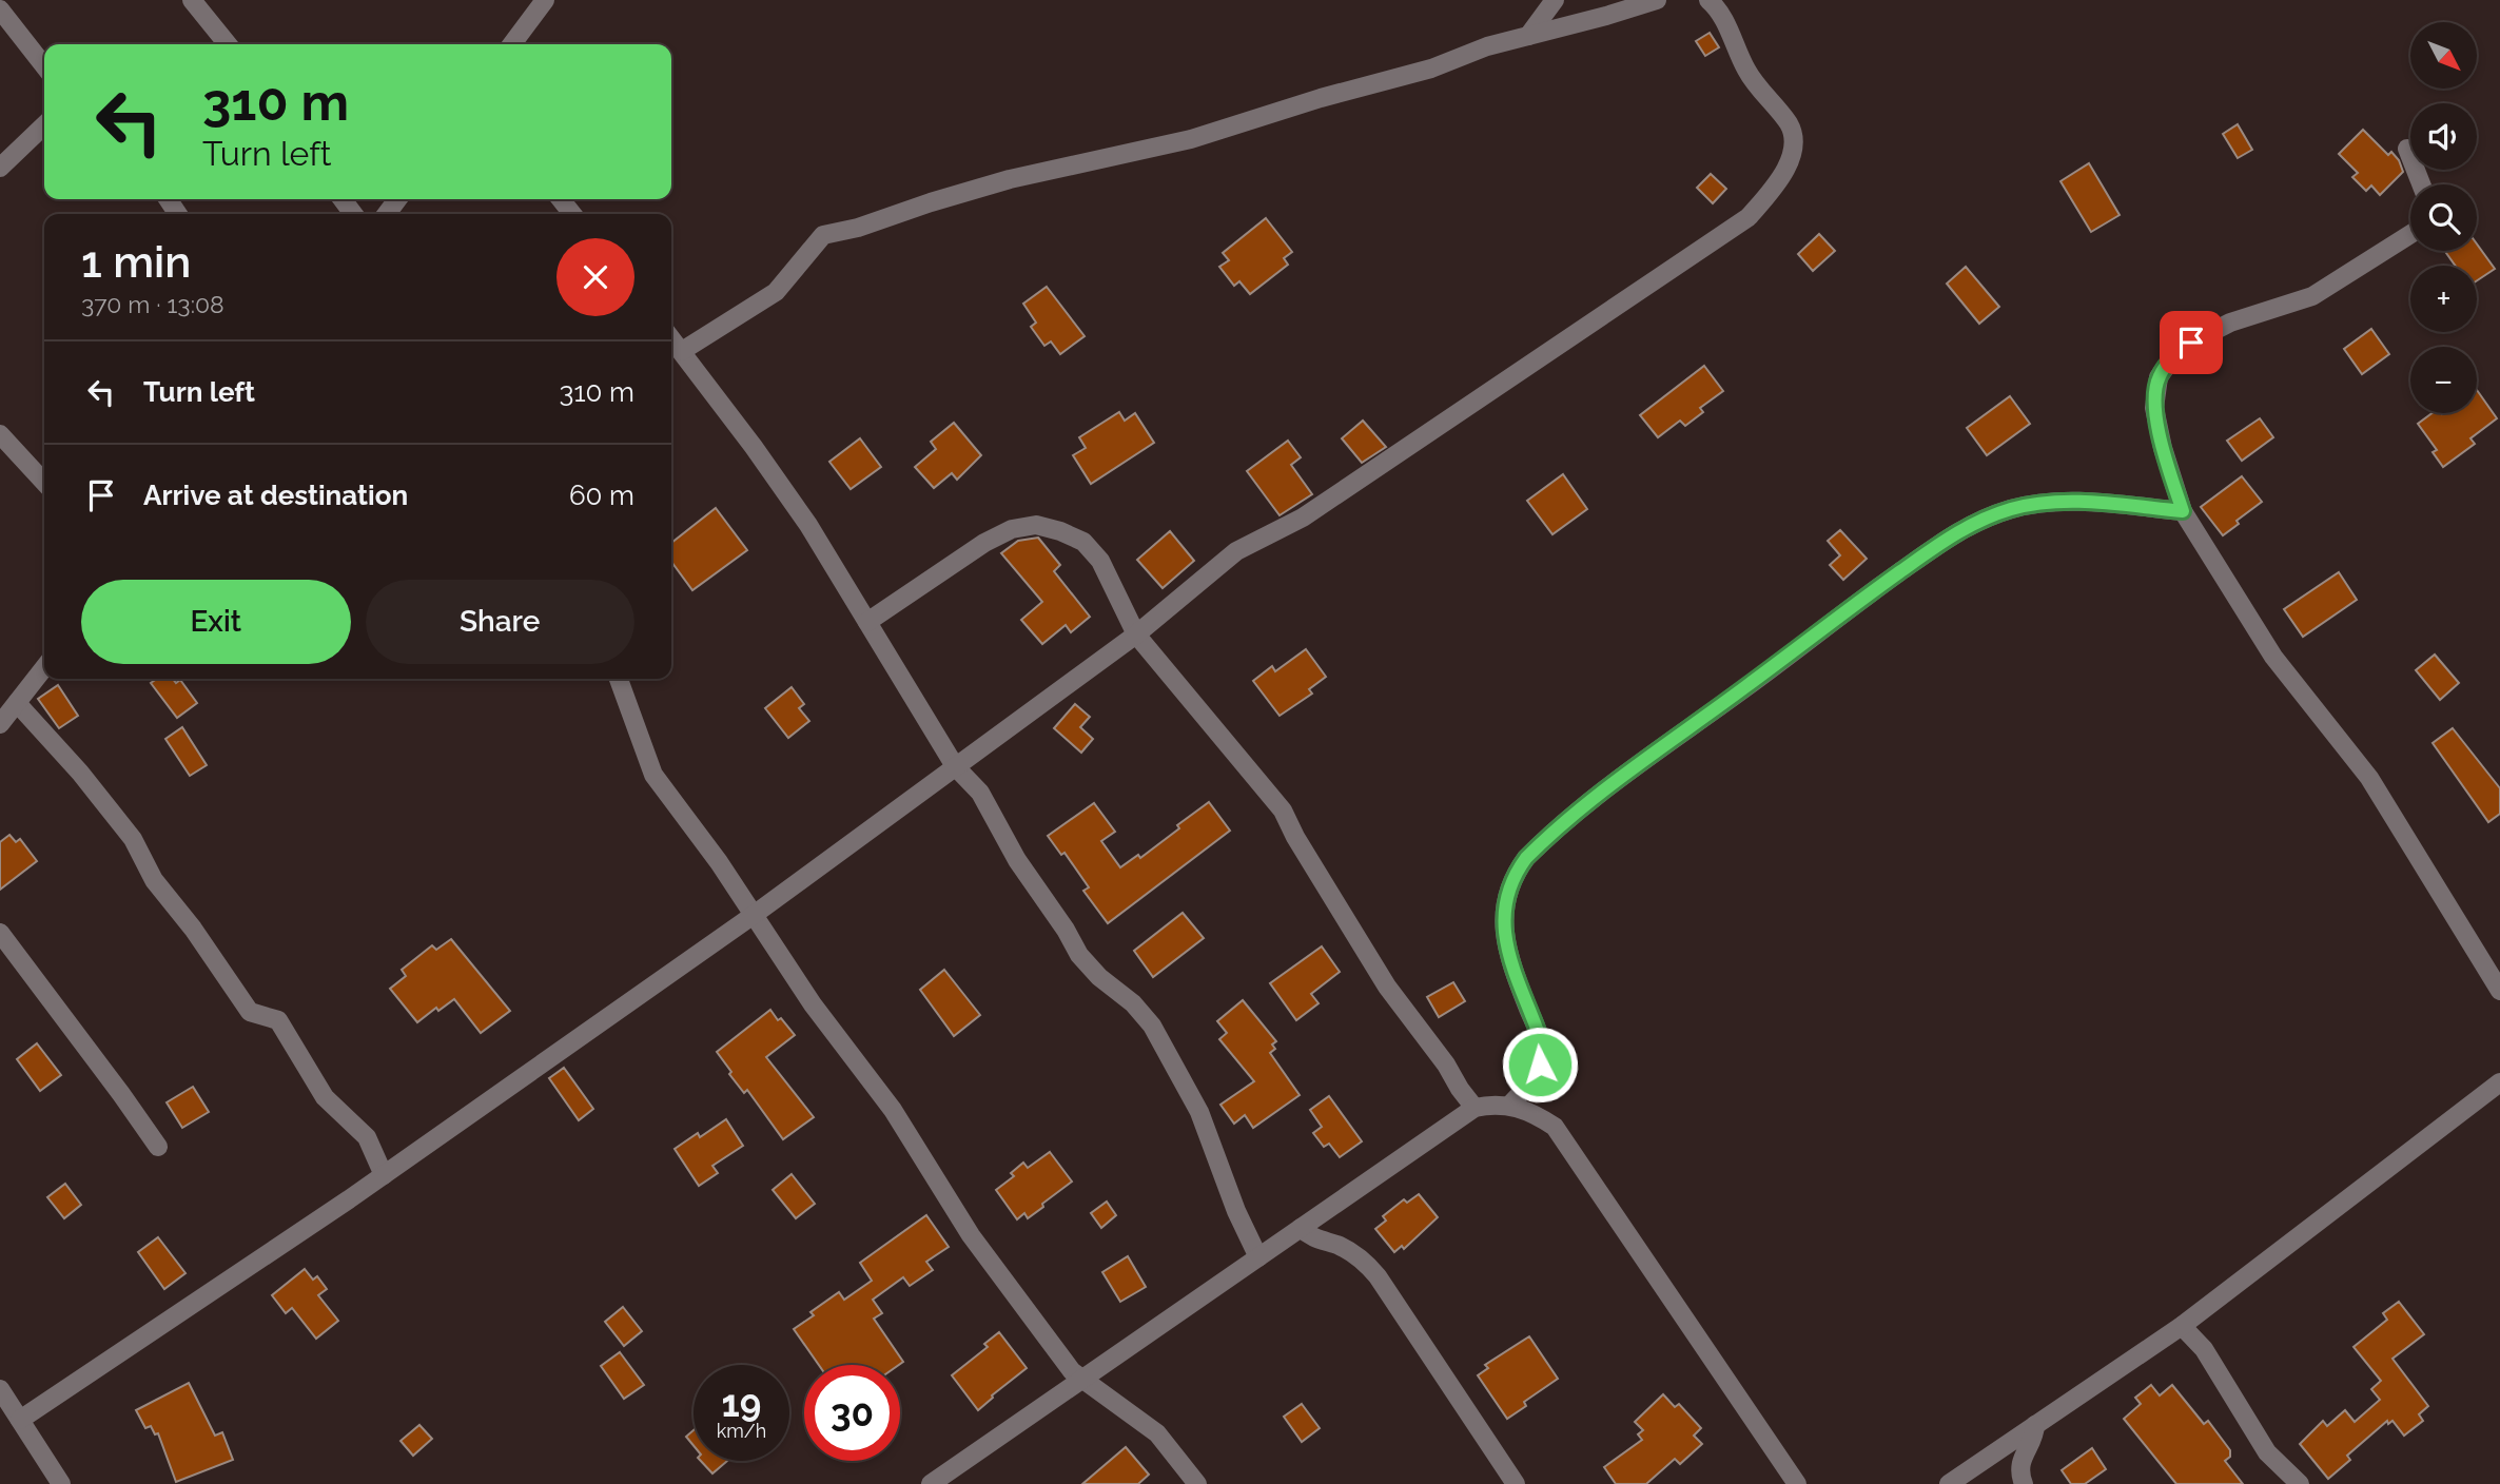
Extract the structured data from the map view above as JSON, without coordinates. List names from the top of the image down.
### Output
{
  "north": "bottom right",
  "page": {
    "map_buttons": ["+", "−"],
    "turn": ["310 m", "Turn left"],
    "heading": ["1 min", "370 m · 13:08"],
    "list": [
      {
        "name": "Turn left",
        "value": "310 m"
      },
      {
        "name": "Arrive at destination",
        "value": "60 m"
      }
    ],
    "buttons": ["Exit", "Share"],
    "speed": "19 km/h",
    "limit": "30"
  }
}
